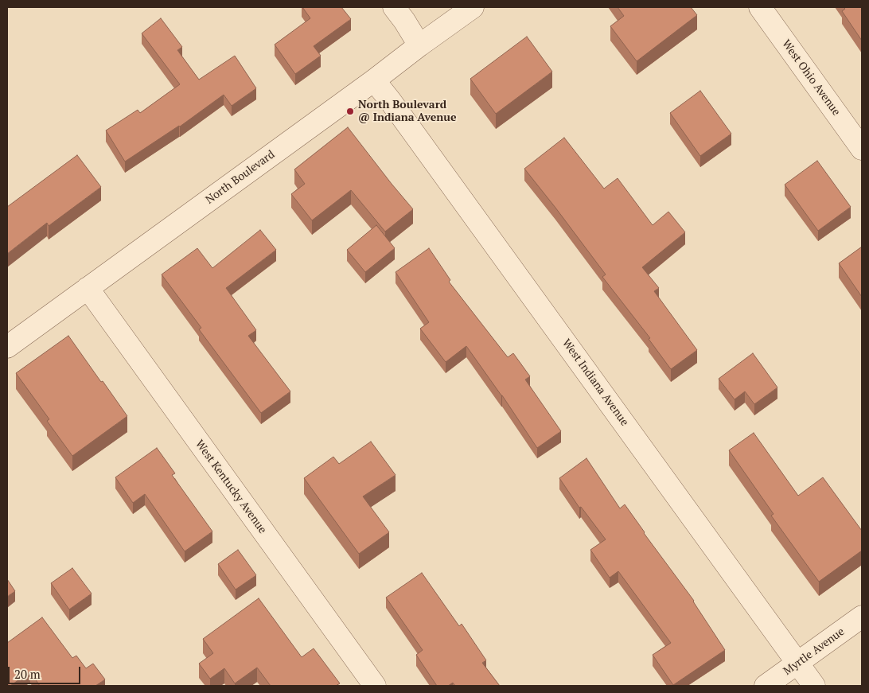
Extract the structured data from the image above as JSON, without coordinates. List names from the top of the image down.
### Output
{
  "streets": {
    "street": [
      "West Ohio Avenue",
      "North Boulevard",
      "West Indiana Avenue",
      "West Kentucky Avenue",
      "Myrtle Avenue"
    ]
  },
  "crossings": [
    ["North Boulevard", "West Indiana Avenue"],
    ["North Boulevard", "West Kentucky Avenue"],
    ["West Indiana Avenue", "Myrtle Avenue"]
  ],
  "places": ["North Boulevard @ Indiana Avenue"],
  "scale_bar": "20 m"
}
